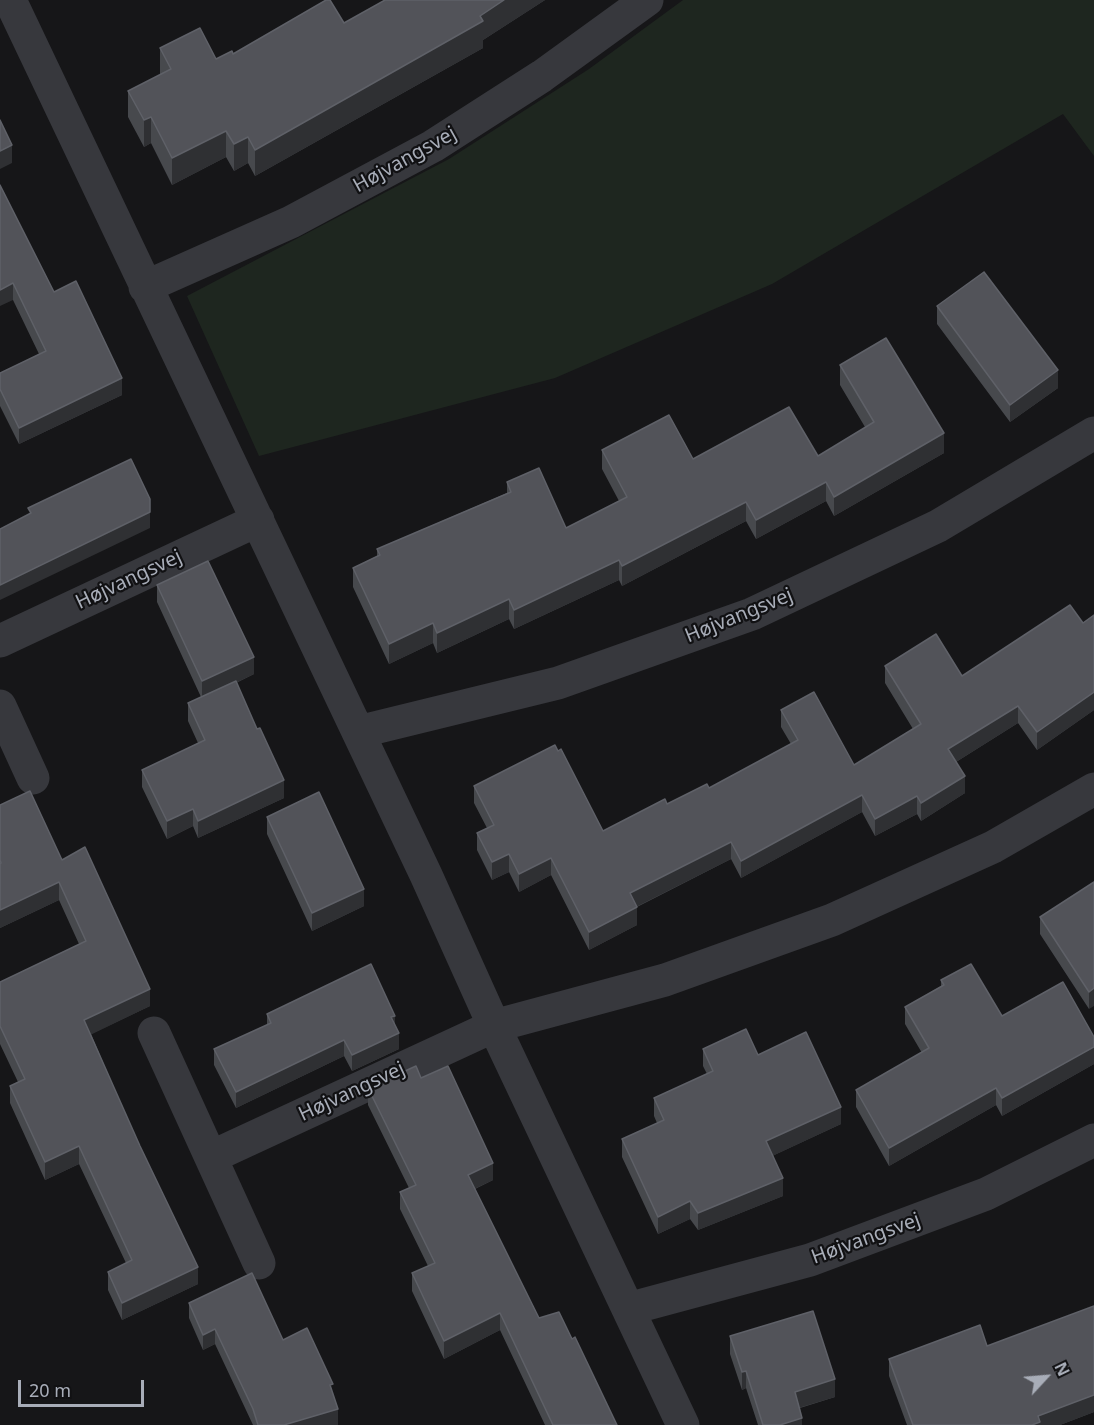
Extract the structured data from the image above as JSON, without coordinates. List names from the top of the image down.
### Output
{
  "streets": {
    "street": ["Højvangsvej"]
  },
  "scale_bar": "20 m",
  "north": "top right"
}
